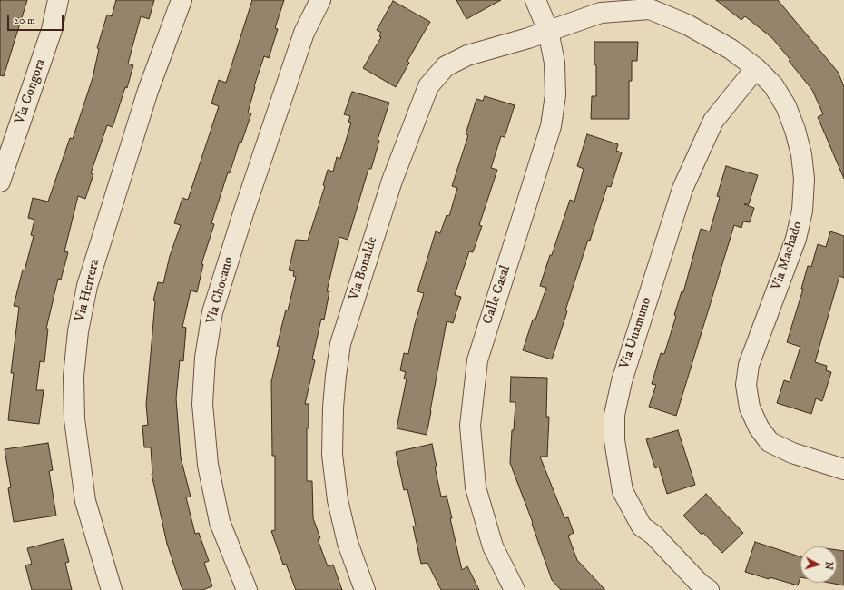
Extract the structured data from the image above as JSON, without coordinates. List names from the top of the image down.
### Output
{
  "streets": {
    "street": [
      "Via Congora",
      "Via Machado",
      "Via Bonalde",
      "Via Herrera",
      "Via Chocano",
      "Calle Casal",
      "Via Unamuno"
    ]
  },
  "crossings": [
    ["Via Machado", "Via Bonalde"],
    ["Via Machado", "Calle Casal"],
    ["Via Machado", "Via Unamuno"],
    ["Via Bonalde", "Calle Casal"]
  ],
  "scale_bar": "20 m",
  "north": "right"
}
